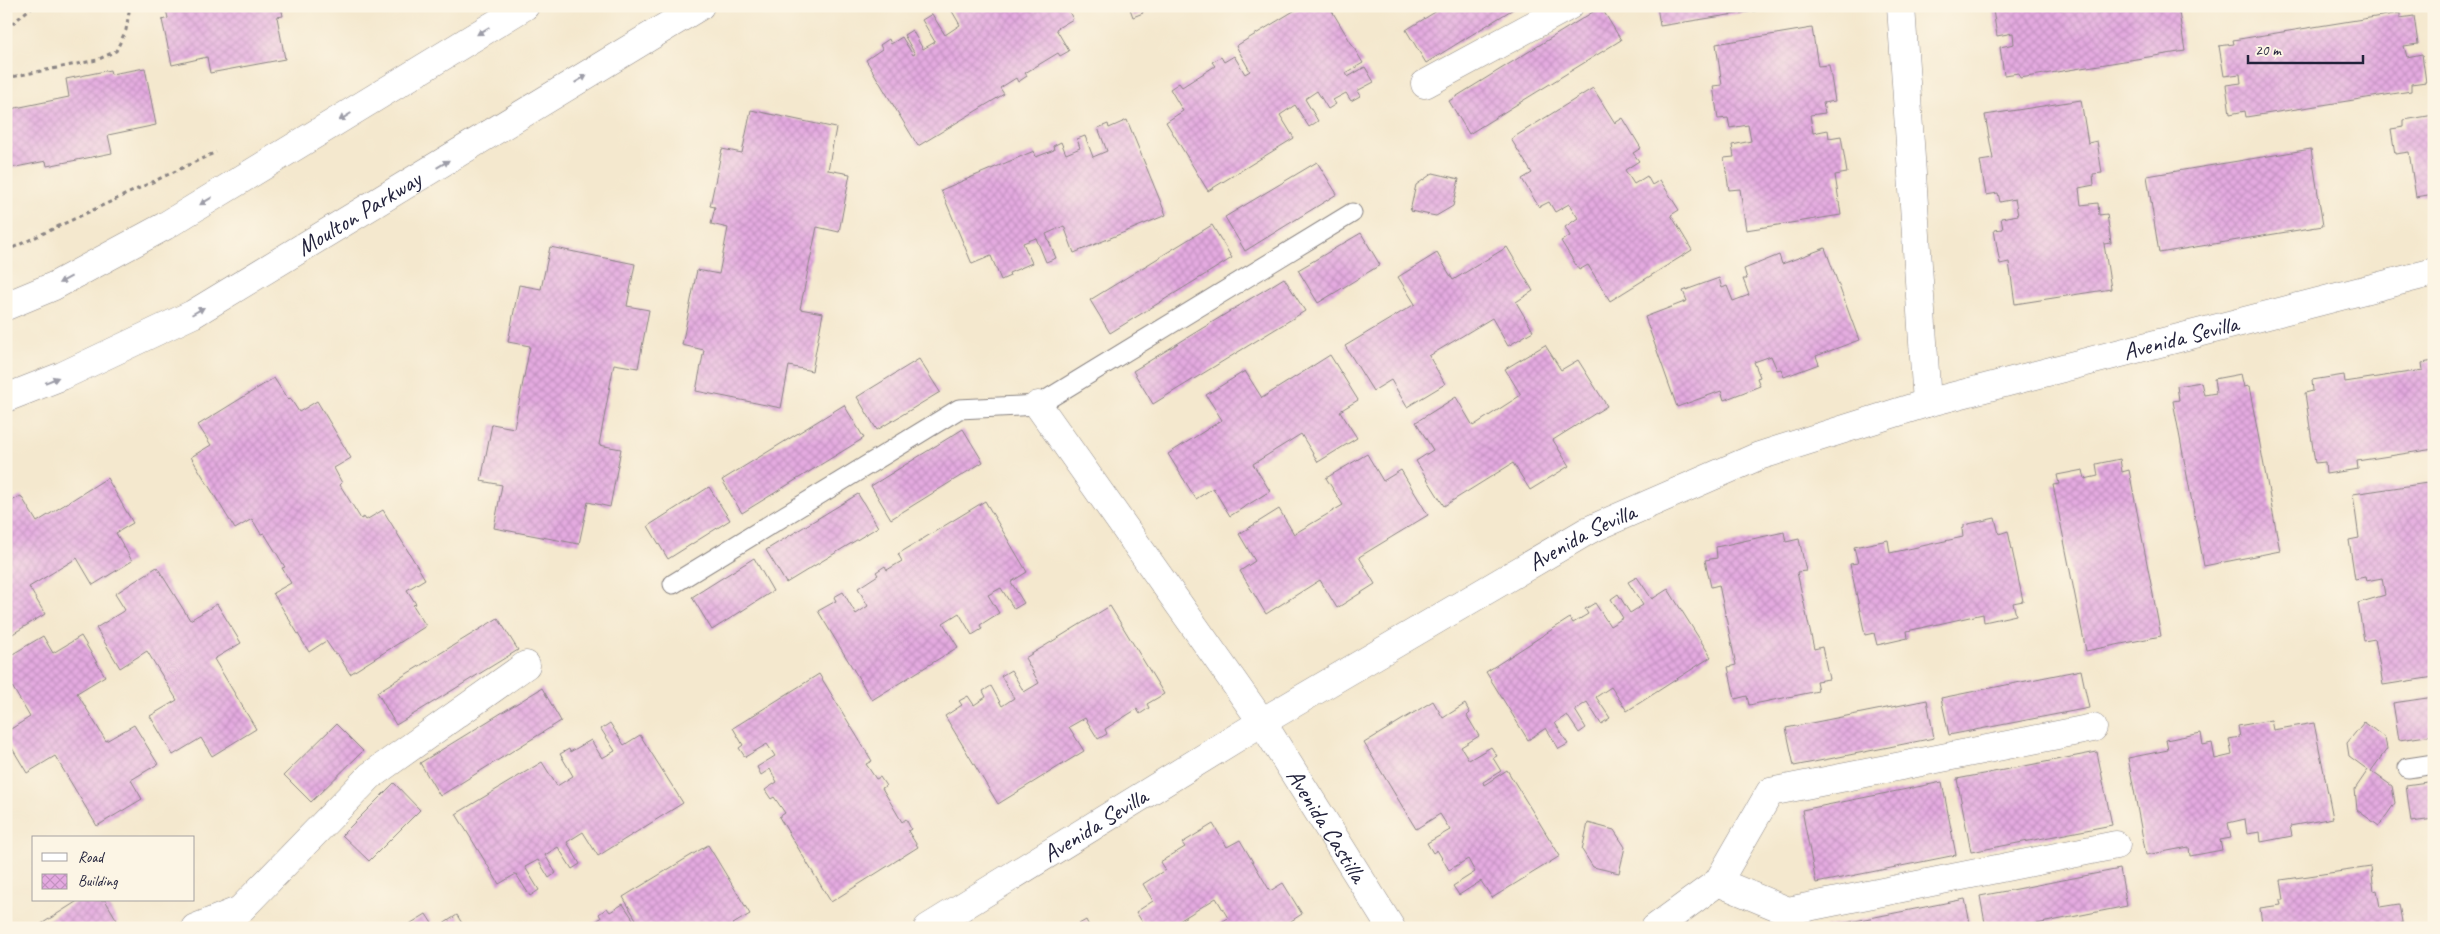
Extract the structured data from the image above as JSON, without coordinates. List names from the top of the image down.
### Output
{
  "streets": {
    "street": ["Moulton Parkway", "Avenida Sevilla", "Avenida Castilla"]
  },
  "crossings": [
    ["Avenida Sevilla", "Avenida Castilla"]
  ],
  "legend": ["Road", "Building"],
  "scale_bar": "20 m"
}
